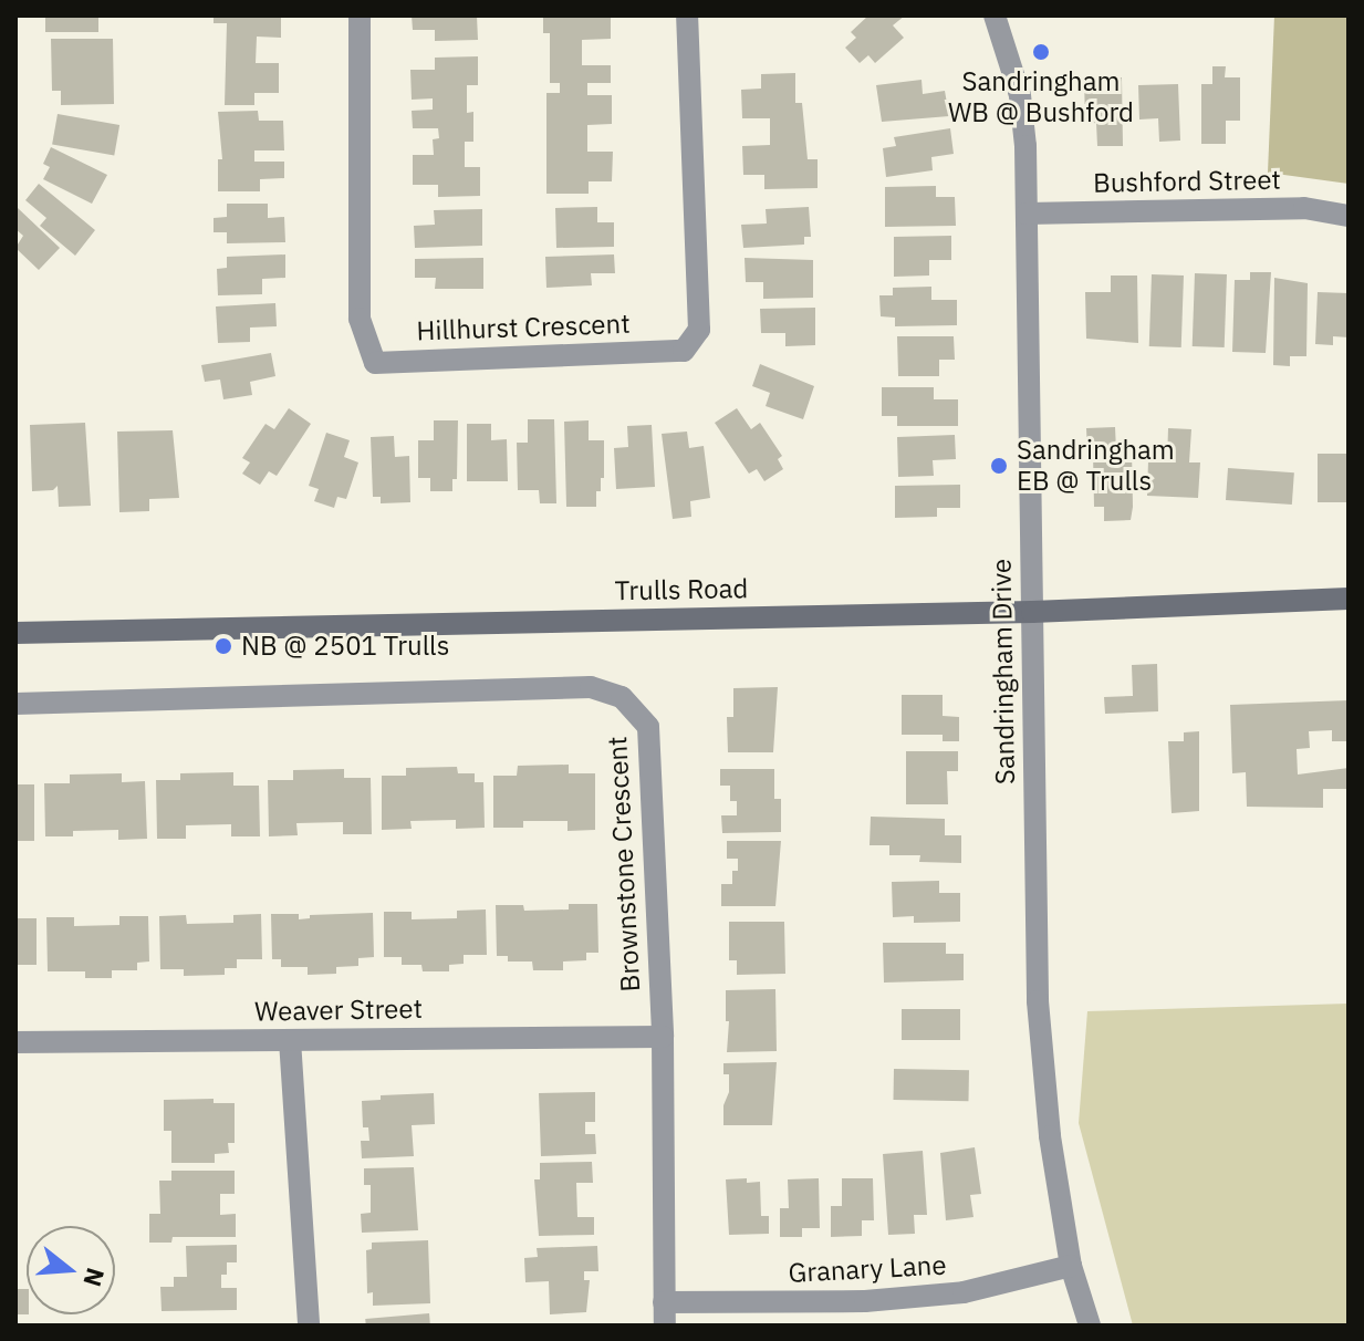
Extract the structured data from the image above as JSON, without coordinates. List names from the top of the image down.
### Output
{
  "streets": {
    "street": [
      "Bushford Street",
      "Hillhurst Crescent",
      "Trulls Road",
      "Sandringham Drive",
      "Brownstone Crescent",
      "Weaver Street",
      "Granary Lane"
    ]
  },
  "crossings": [
    ["Bushford Street", "Sandringham Drive"],
    ["Trulls Road", "Sandringham Drive"],
    ["Sandringham Drive", "Granary Lane"],
    ["Brownstone Crescent", "Weaver Street"],
    ["Brownstone Crescent", "Granary Lane"]
  ],
  "places": ["Sandringham WB @ Bushford", "Sandringham EB @ Trulls", "NB @ 2501 Trulls"],
  "north": "right"
}
